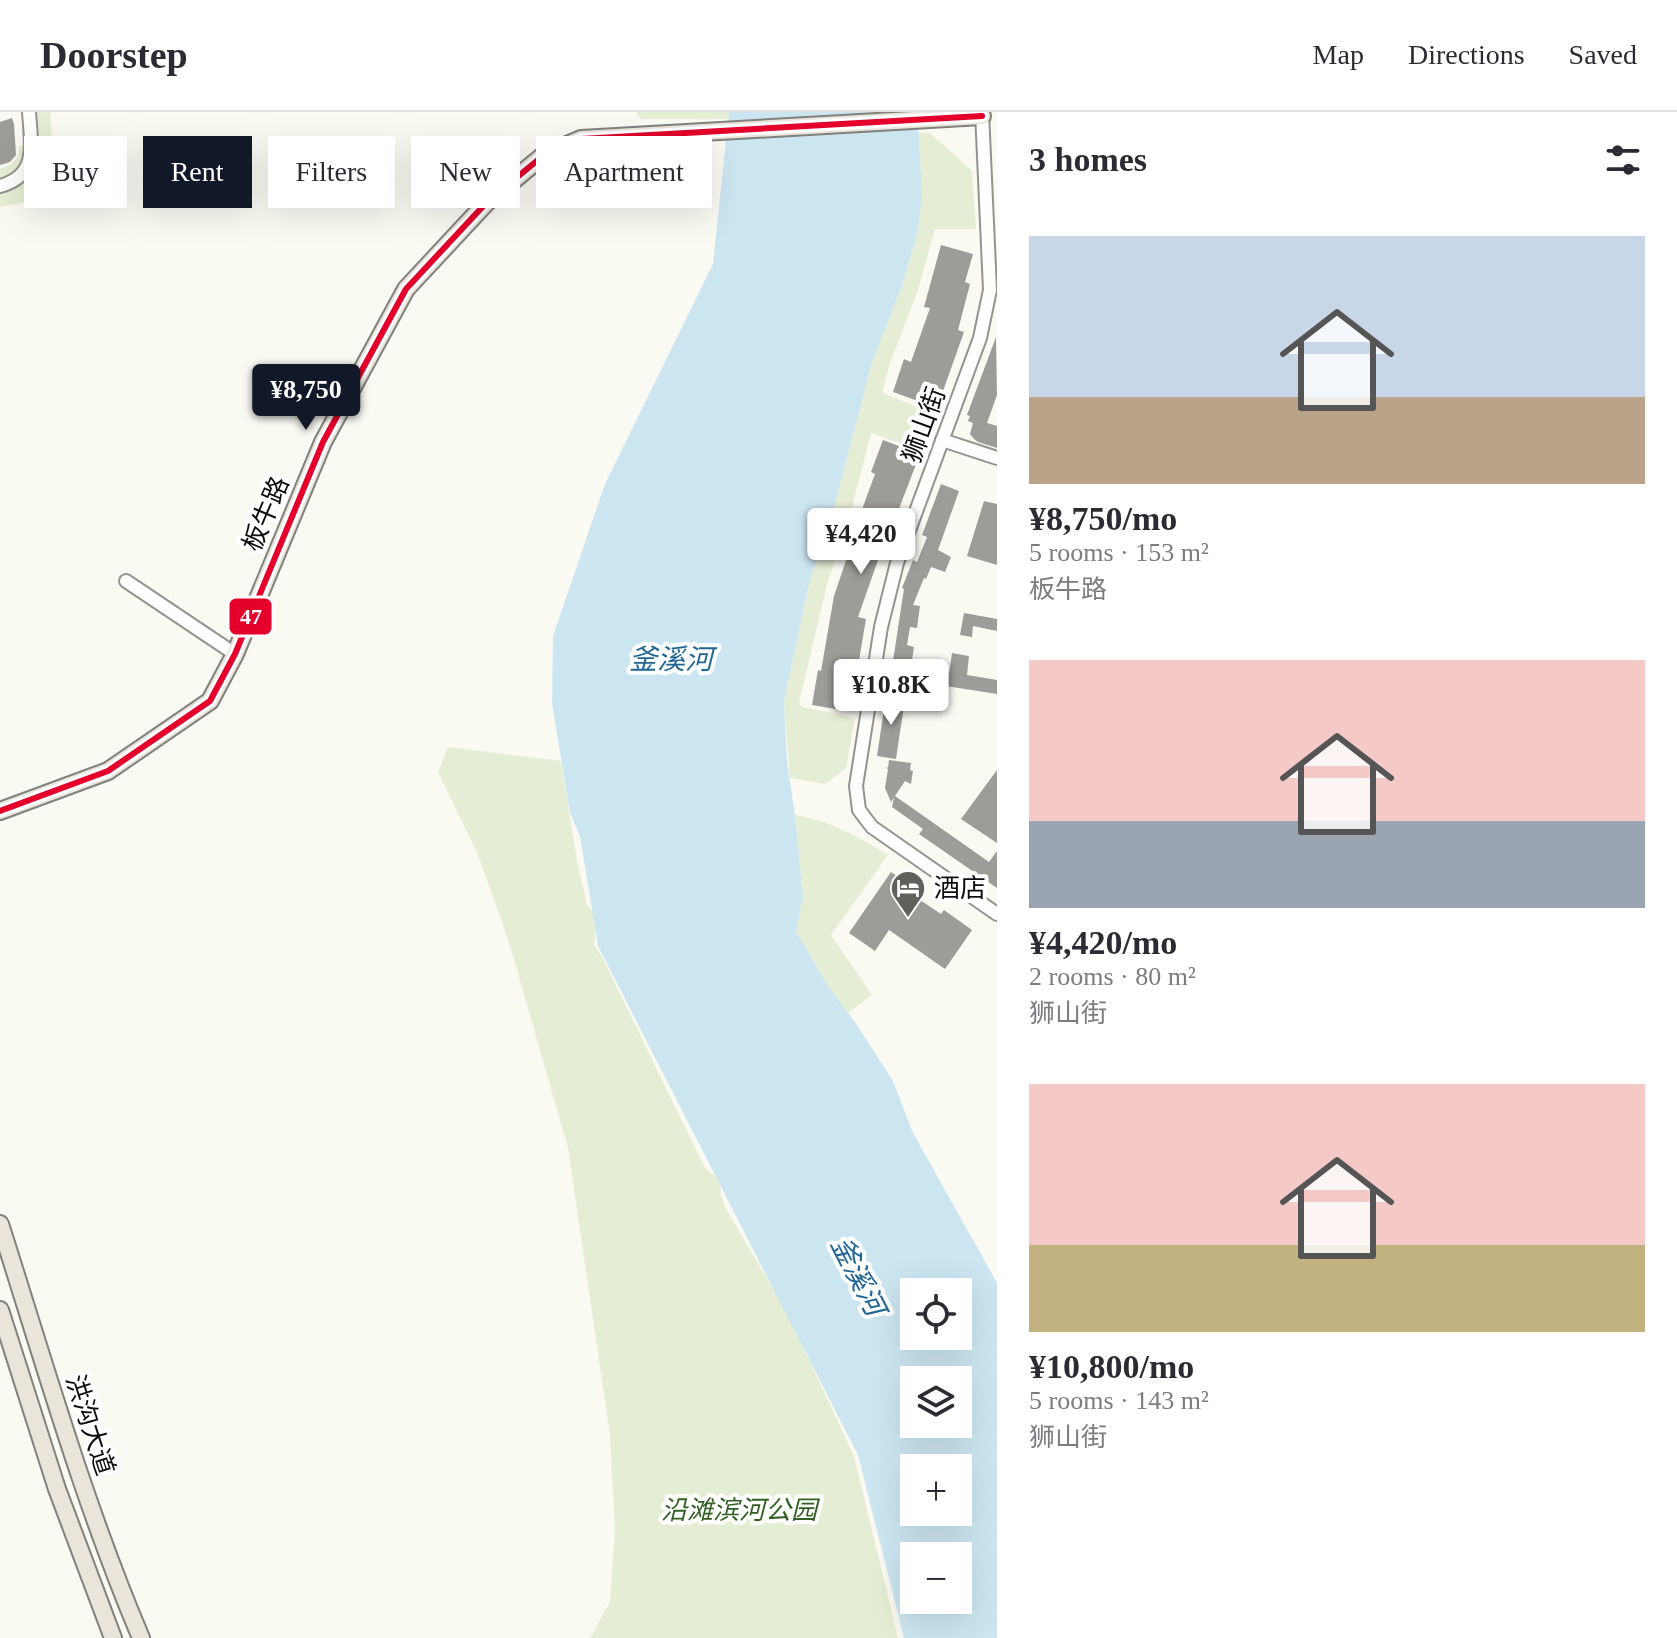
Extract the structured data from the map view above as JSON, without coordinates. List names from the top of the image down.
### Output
{
  "streets": {
    "main road": ["板牛路", "洪沟大道"],
    "street": ["狮山街"]
  },
  "crossings": [
    ["狮山街", "板牛路"]
  ],
  "water": ["釜溪河"],
  "parks": ["沿滩滨河公园"],
  "places": {
    "hotel": ["酒店"]
  },
  "lines": ["transit line 47"],
  "page": {
    "header": "Doorstep",
    "nav": ["Map", "Directions", "Saved"],
    "heading": "3 homes",
    "chip": [
      "Buy",
      "Rent",
      "Filters",
      "New",
      "Apartment"
    ],
    "list": [
      {
        "name": "¥8,750/mo",
        "note": "5 rooms · 153 m² · 板牛路"
      },
      {
        "name": "¥4,420/mo",
        "note": "2 rooms · 80 m² · 狮山街"
      },
      {
        "name": "¥10,800/mo",
        "note": "5 rooms · 143 m² · 狮山街"
      }
    ],
    "price": ["¥8,750", "¥4,420", "¥10.8K"],
    "map_buttons": ["+", "−"]
  }
}
